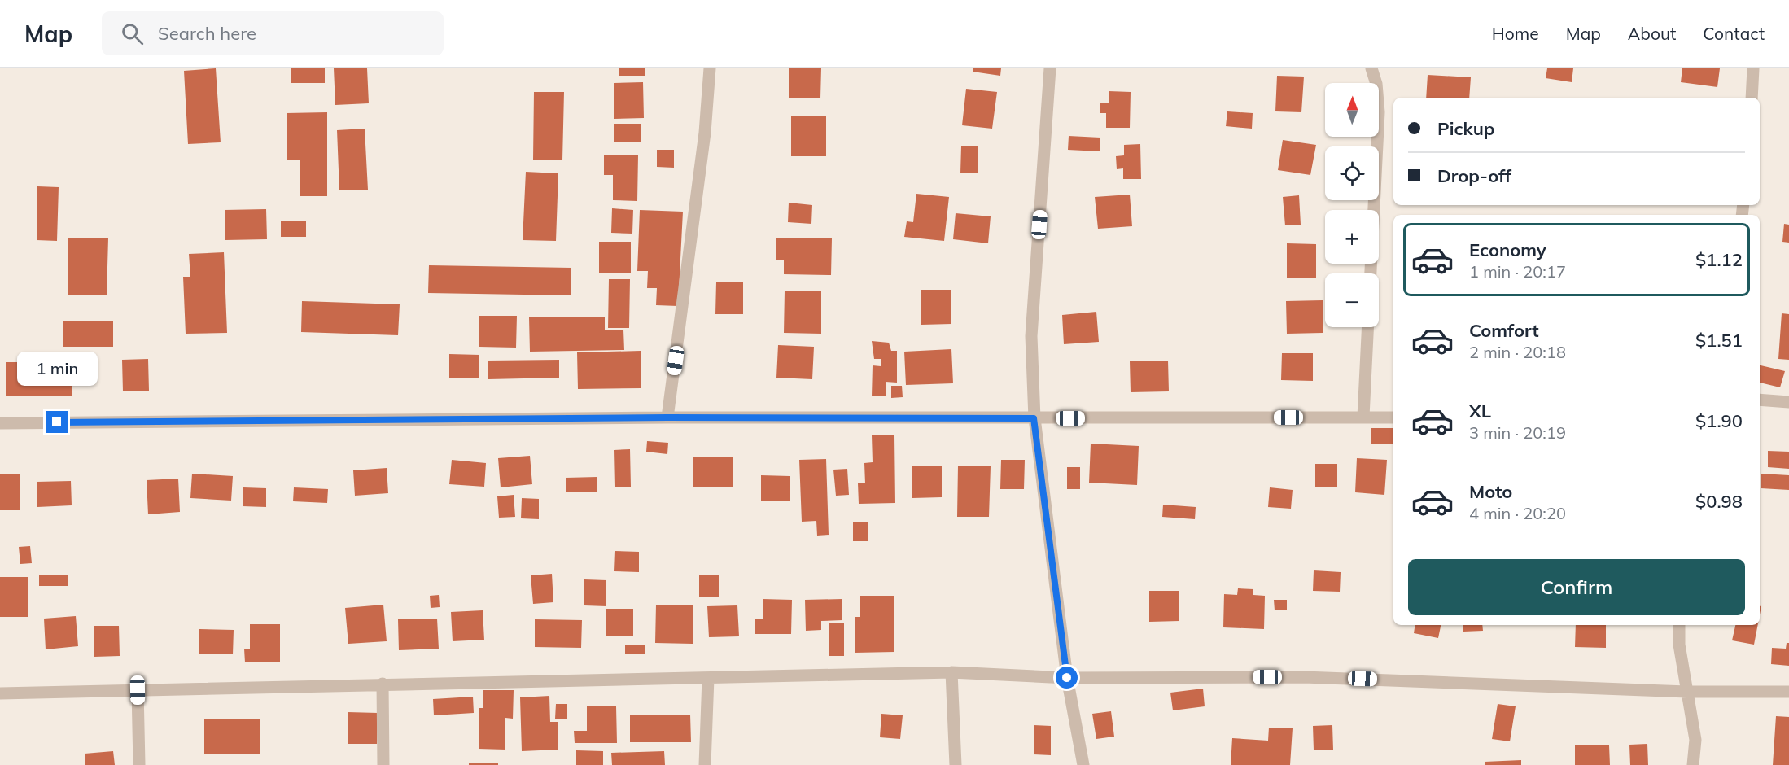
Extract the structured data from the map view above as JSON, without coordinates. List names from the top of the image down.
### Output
{
  "north": "top",
  "page": {
    "header": "Map",
    "search": "Search here",
    "nav": [
      "Home",
      "Map",
      "About",
      "Contact"
    ],
    "map_buttons": ["+", "−"],
    "banner": ["Pickup", "Drop-off"],
    "list": [
      {
        "name": "Economy",
        "note": "1 min · 20:17",
        "value": "$1.12"
      },
      {
        "name": "Comfort",
        "note": "2 min · 20:18",
        "value": "$1.51"
      },
      {
        "name": "XL",
        "note": "3 min · 20:19",
        "value": "$1.90"
      },
      {
        "name": "Moto",
        "note": "4 min · 20:20",
        "value": "$0.98"
      }
    ],
    "bubble": "1 min",
    "buttons": "Confirm"
  }
}
